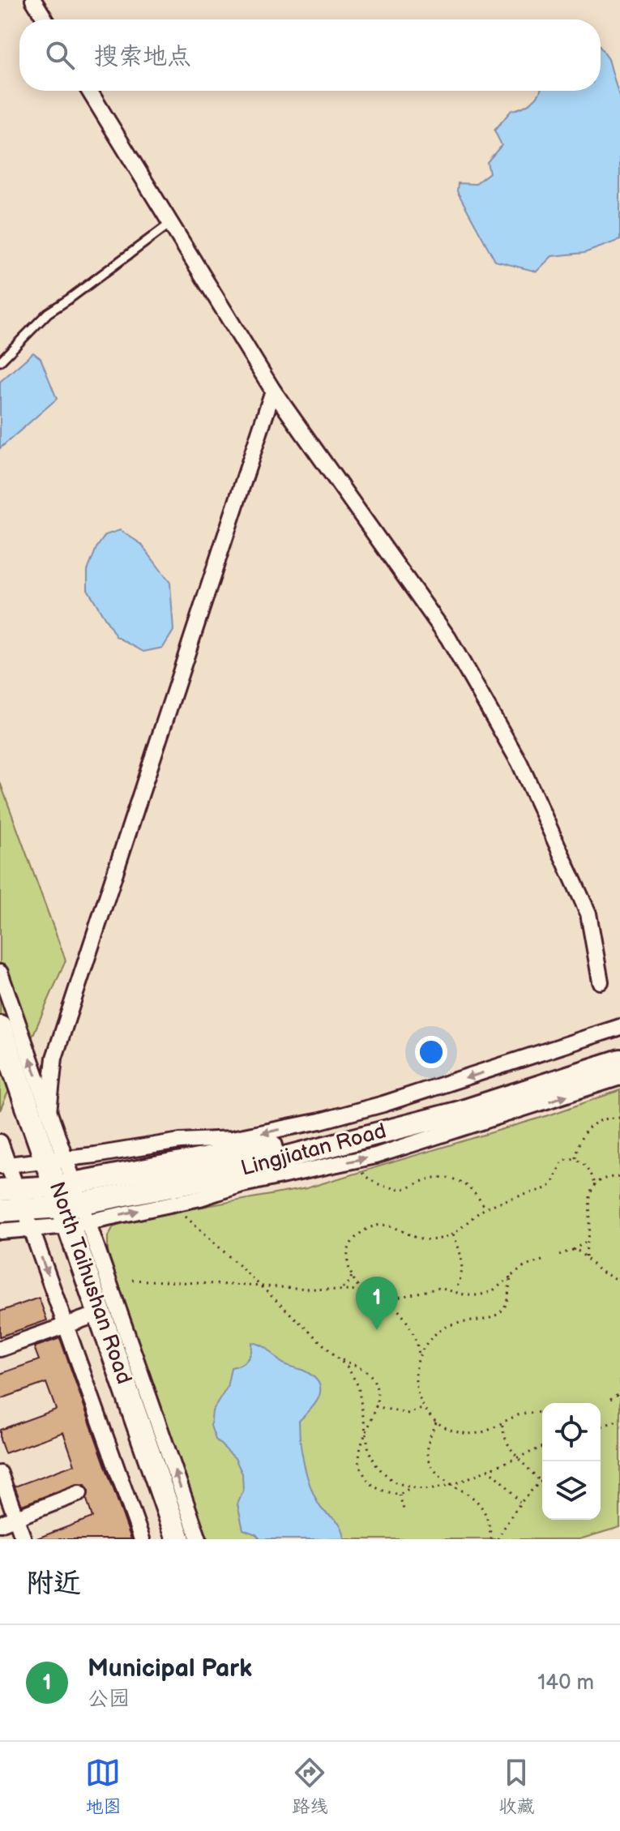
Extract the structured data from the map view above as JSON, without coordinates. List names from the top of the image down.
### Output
{
  "streets": {
    "main road": ["Lingjiatan Road", "North Taihushan Road"]
  },
  "crossings": [
    ["Lingjiatan Road", "North Taihushan Road"]
  ],
  "page": {
    "search": "搜索地点",
    "pins": "1",
    "heading": "附近",
    "list": [
      {
        "mark": "1",
        "name": "Municipal Park",
        "note": "公园",
        "value": "140 m"
      }
    ],
    "nav": ["地图", "路线", "收藏"]
  }
}
